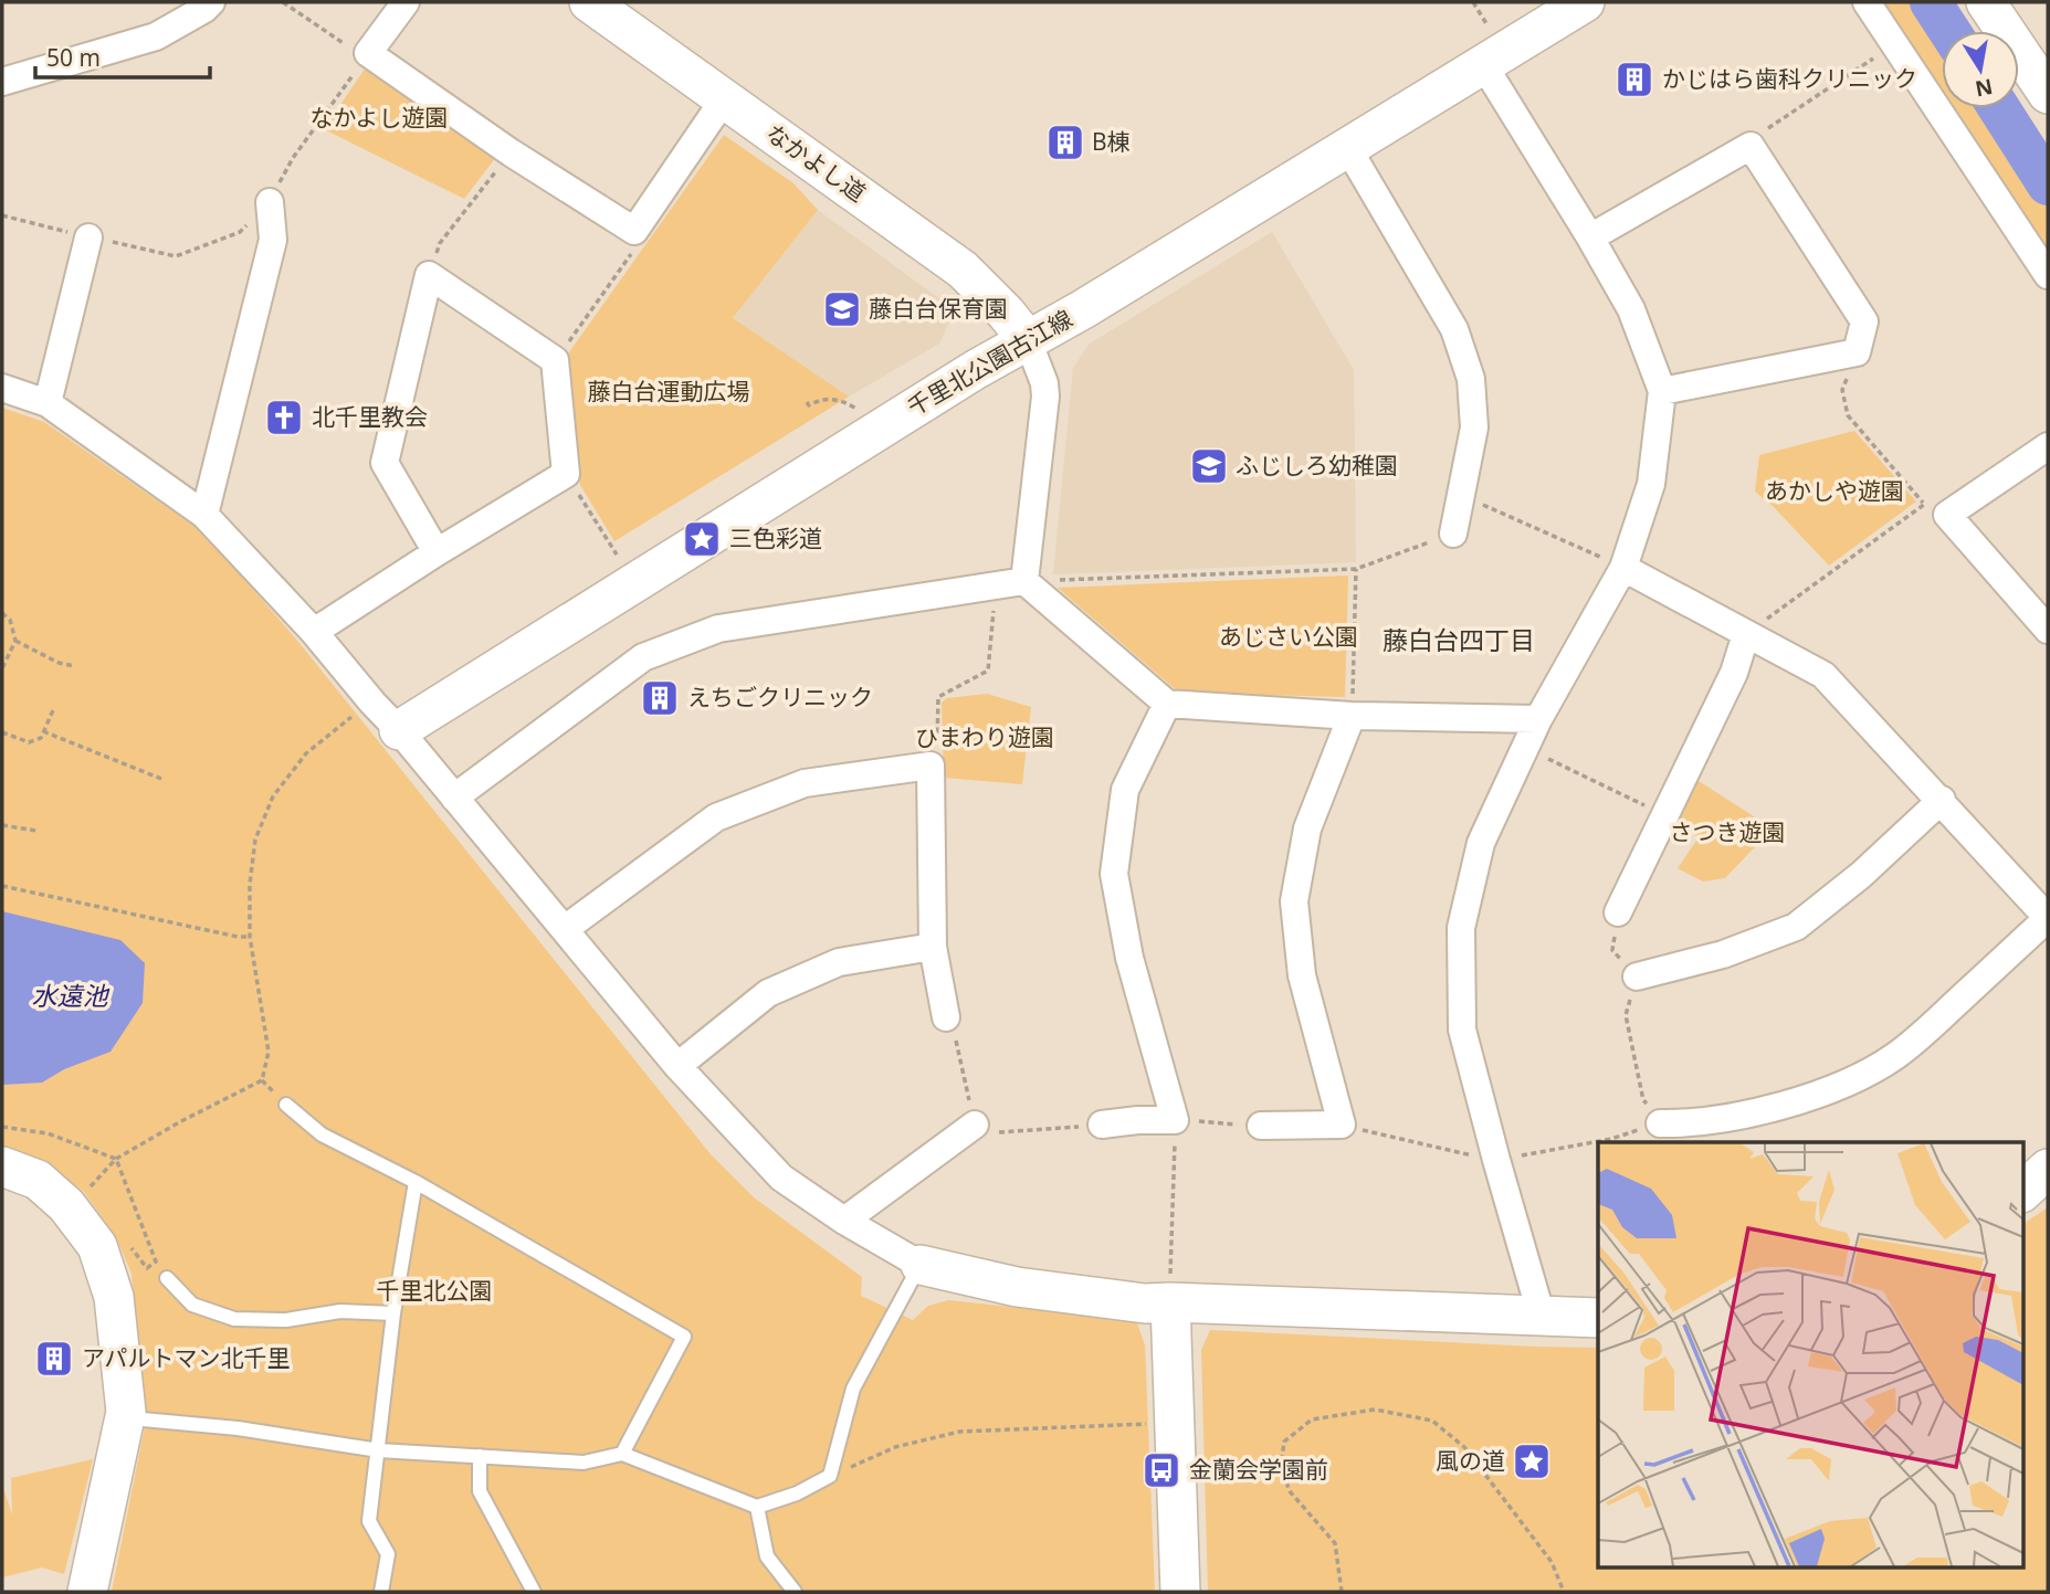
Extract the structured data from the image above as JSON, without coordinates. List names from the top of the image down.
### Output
{
  "streets": {
    "street": ["なかよし道", "千里北公園古江線"]
  },
  "crossings": [
    ["なかよし道", "千里北公園古江線"]
  ],
  "districts": ["藤白台四丁目"],
  "water": ["水遠池"],
  "parks": [
    "なかよし遊園",
    "藤白台運動広場",
    "あかしや遊園",
    "あじさい公園",
    "ひまわり遊園",
    "さつき遊園",
    "千里北公園"
  ],
  "places": {
    "building": [
      "かじはら歯科クリニック",
      "B棟",
      "えちごクリニック",
      "アパルトマン北千里"
    ],
    "school or university": ["藤白台保育園", "ふじしろ幼稚園"],
    "church": ["北千里教会"],
    "place": ["三色彩道", "風の道"],
    "bus stop": ["金蘭会学園前"]
  },
  "scale_bar": "50 m",
  "north": "bottom"
}
